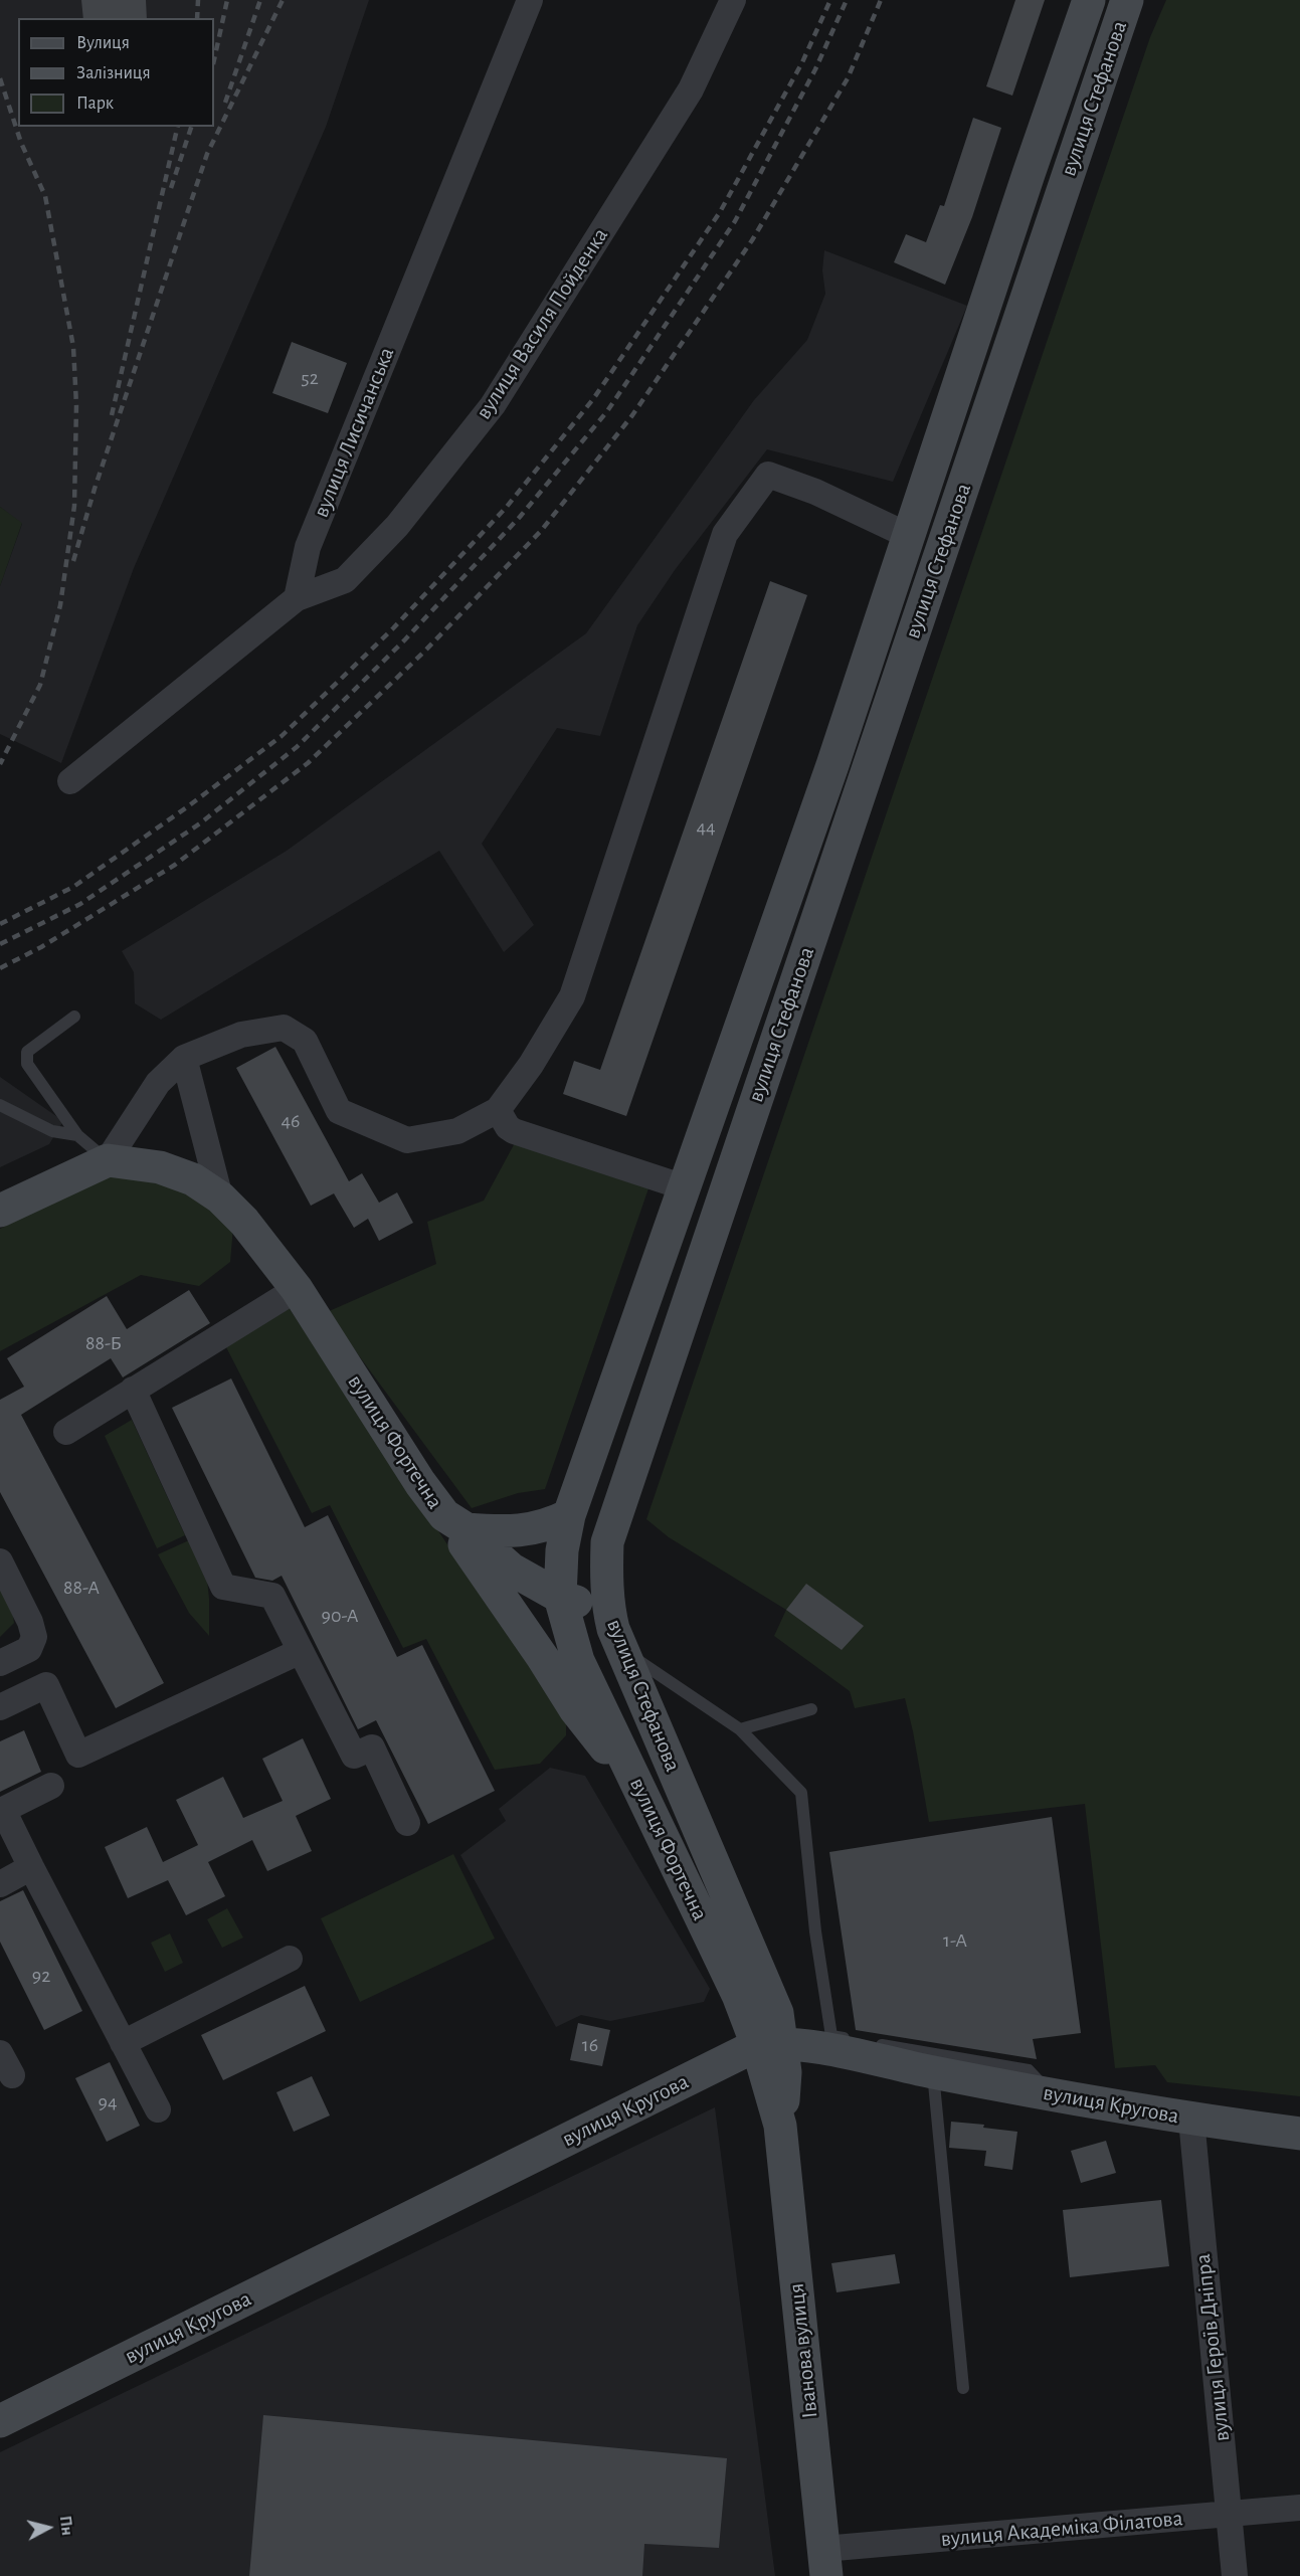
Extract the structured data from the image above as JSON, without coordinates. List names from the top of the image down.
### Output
{
  "streets": {
    "main road": [
      "вулиця Стефанова",
      "вулиця Фортечна",
      "вулиця Кругова",
      "Іванова вулиця"
    ],
    "street": [
      "вулиця Василя Пойденка",
      "вулиця Лисичанська",
      "вулиця Героїв Дніпра",
      "вулиця Академіка Філатова"
    ]
  },
  "crossings": [
    ["вулиця Стефанова", "вулиця Фортечна"],
    ["вулиця Стефанова", "вулиця Кругова"],
    ["вулиця Стефанова", "Іванова вулиця"],
    ["вулиця Василя Пойденка", "вулиця Лисичанська"],
    ["вулиця Фортечна", "вулиця Кругова"],
    ["вулиця Фортечна", "Іванова вулиця"],
    ["вулиця Кругова", "вулиця Героїв Дніпра"],
    ["вулиця Кругова", "Іванова вулиця"],
    ["вулиця Героїв Дніпра", "вулиця Академіка Філатова"],
    ["Іванова вулиця", "вулиця Академіка Філатова"]
  ],
  "house_numbers": [
    "52",
    "44",
    "46",
    "88-Б",
    "88-А",
    "90-А",
    "1-А",
    "92",
    "16",
    "94"
  ],
  "legend": ["Вулиця", "Залізниця", "Парк"],
  "north": "right"
}
